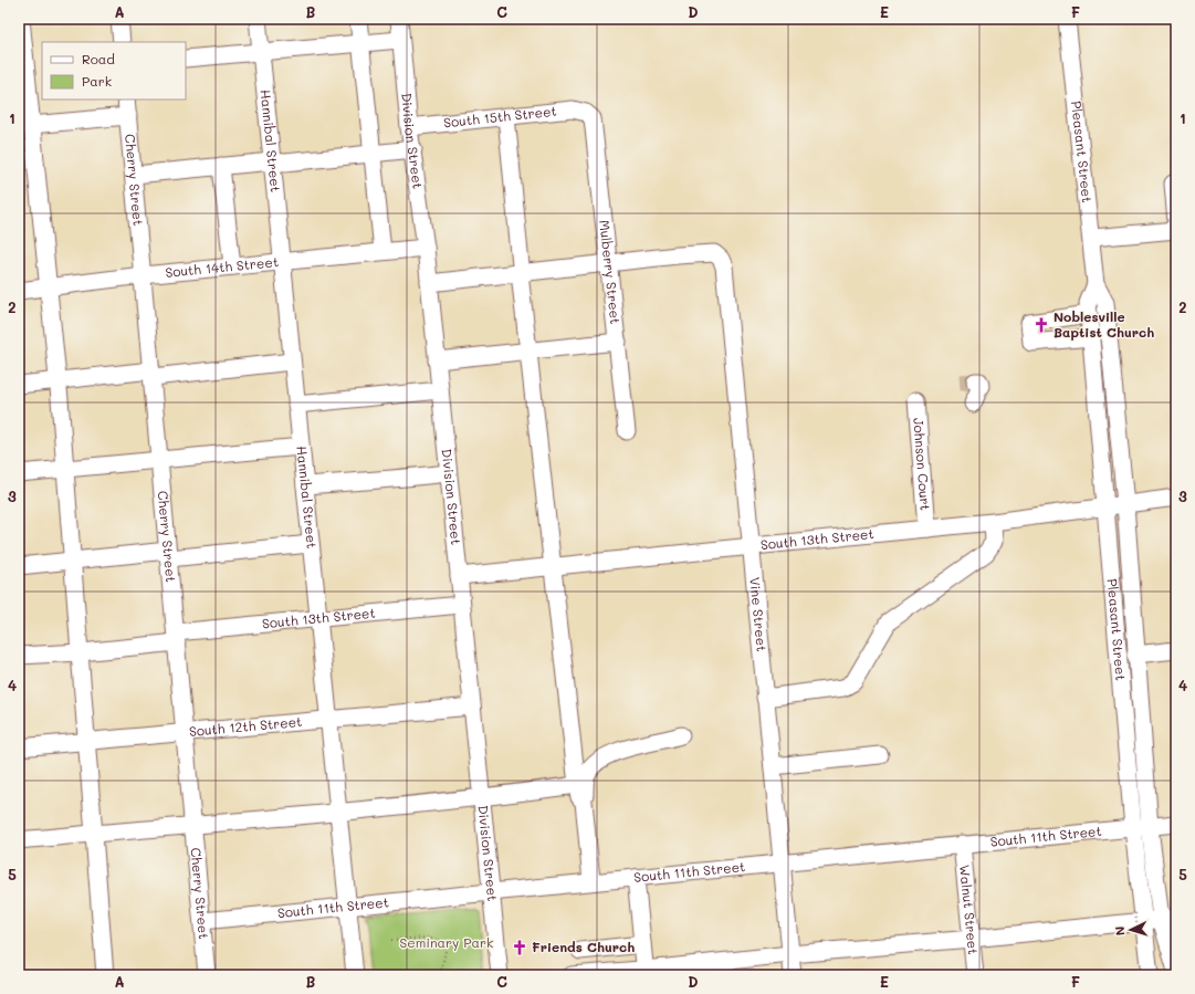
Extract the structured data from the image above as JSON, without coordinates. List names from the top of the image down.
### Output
{
  "streets": {
    "street": [
      "South 15th Street",
      "Hannibal Street",
      "Division Street",
      "Pleasant Street",
      "Cherry Street",
      "South 14th Street",
      "Mulberry Street",
      "Johnson Court",
      "South 13th Street",
      "Vine Street",
      "South 12th Street",
      "South 11th Street",
      "Walnut Street"
    ]
  },
  "crossings": [
    ["South 15th Street", "Division Street"],
    ["South 15th Street", "Mulberry Street"],
    ["Hannibal Street", "South 14th Street"],
    ["Hannibal Street", "South 13th Street"],
    ["Hannibal Street", "South 12th Street"],
    ["Hannibal Street", "South 11th Street"],
    ["Division Street", "South 14th Street"],
    ["Division Street", "South 13th Street"],
    ["Division Street", "South 12th Street"],
    ["Division Street", "South 11th Street"],
    ["Pleasant Street", "South 13th Street"],
    ["Pleasant Street", "South 11th Street"],
    ["Cherry Street", "South 14th Street"],
    ["Cherry Street", "South 13th Street"],
    ["Cherry Street", "South 12th Street"],
    ["Cherry Street", "South 11th Street"],
    ["Mulberry Street", "Vine Street"],
    ["Johnson Court", "South 13th Street"],
    ["South 13th Street", "Vine Street"],
    ["Vine Street", "South 11th Street"],
    ["South 11th Street", "Walnut Street"]
  ],
  "parks": ["Seminary Park"],
  "places": {
    "church": ["Noblesville Baptist Church", "Friends Church"]
  },
  "legend": ["Road", "Park"],
  "north": "left",
  "grid": {
    "columns": [
      "A",
      "B",
      "C",
      "D",
      "E",
      "F"
    ],
    "rows": [
      "1",
      "2",
      "3",
      "4",
      "5"
    ]
  }
}
